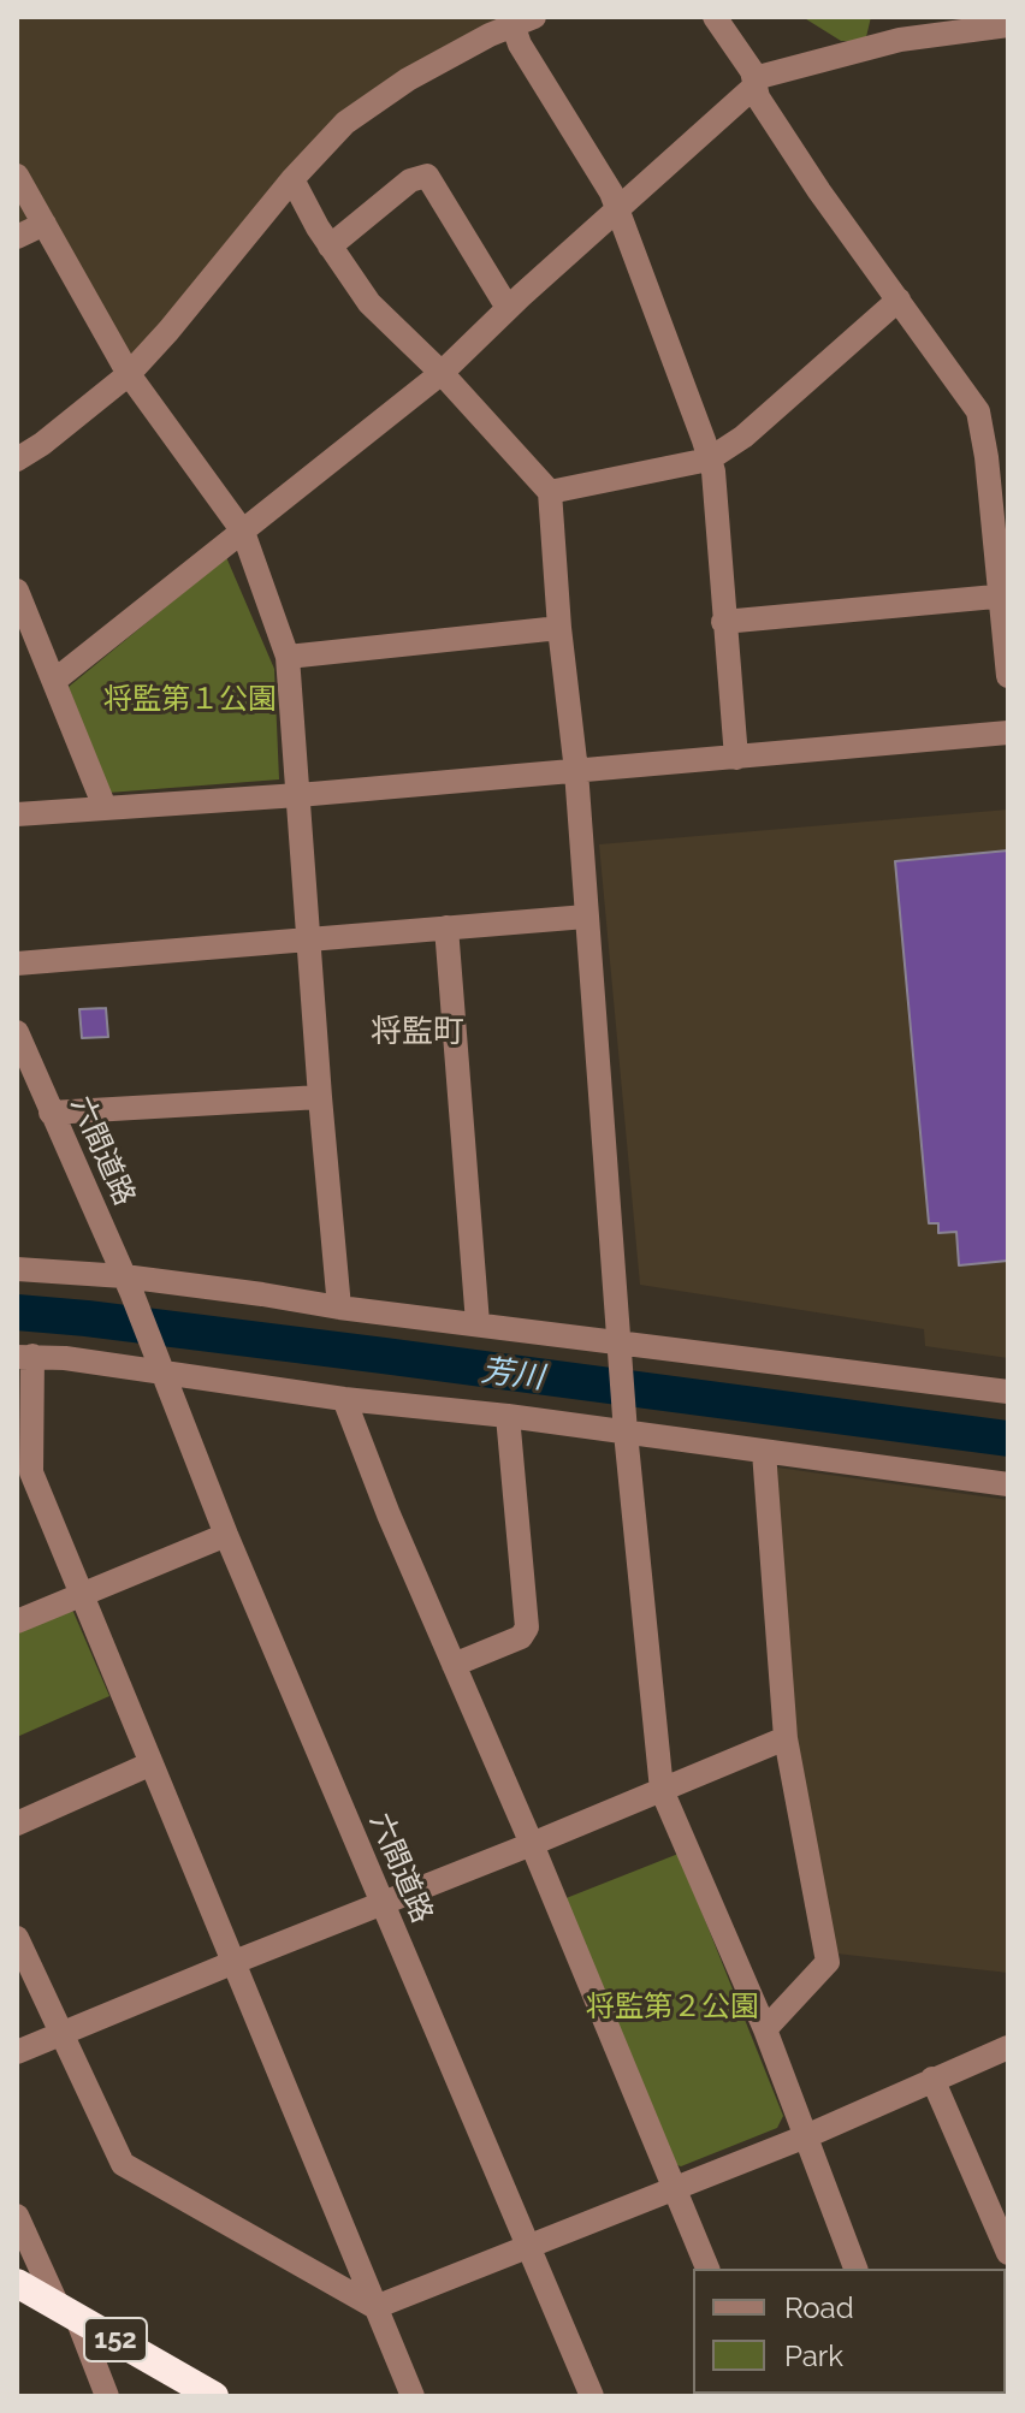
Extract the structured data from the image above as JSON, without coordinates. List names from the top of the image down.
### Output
{
  "streets": {
    "highway": ["152"],
    "street": ["六間道路"]
  },
  "districts": ["将監町"],
  "water": ["芳川"],
  "parks": ["将監第１公園", "将監第２公園"],
  "legend": ["Road", "Park"]
}
